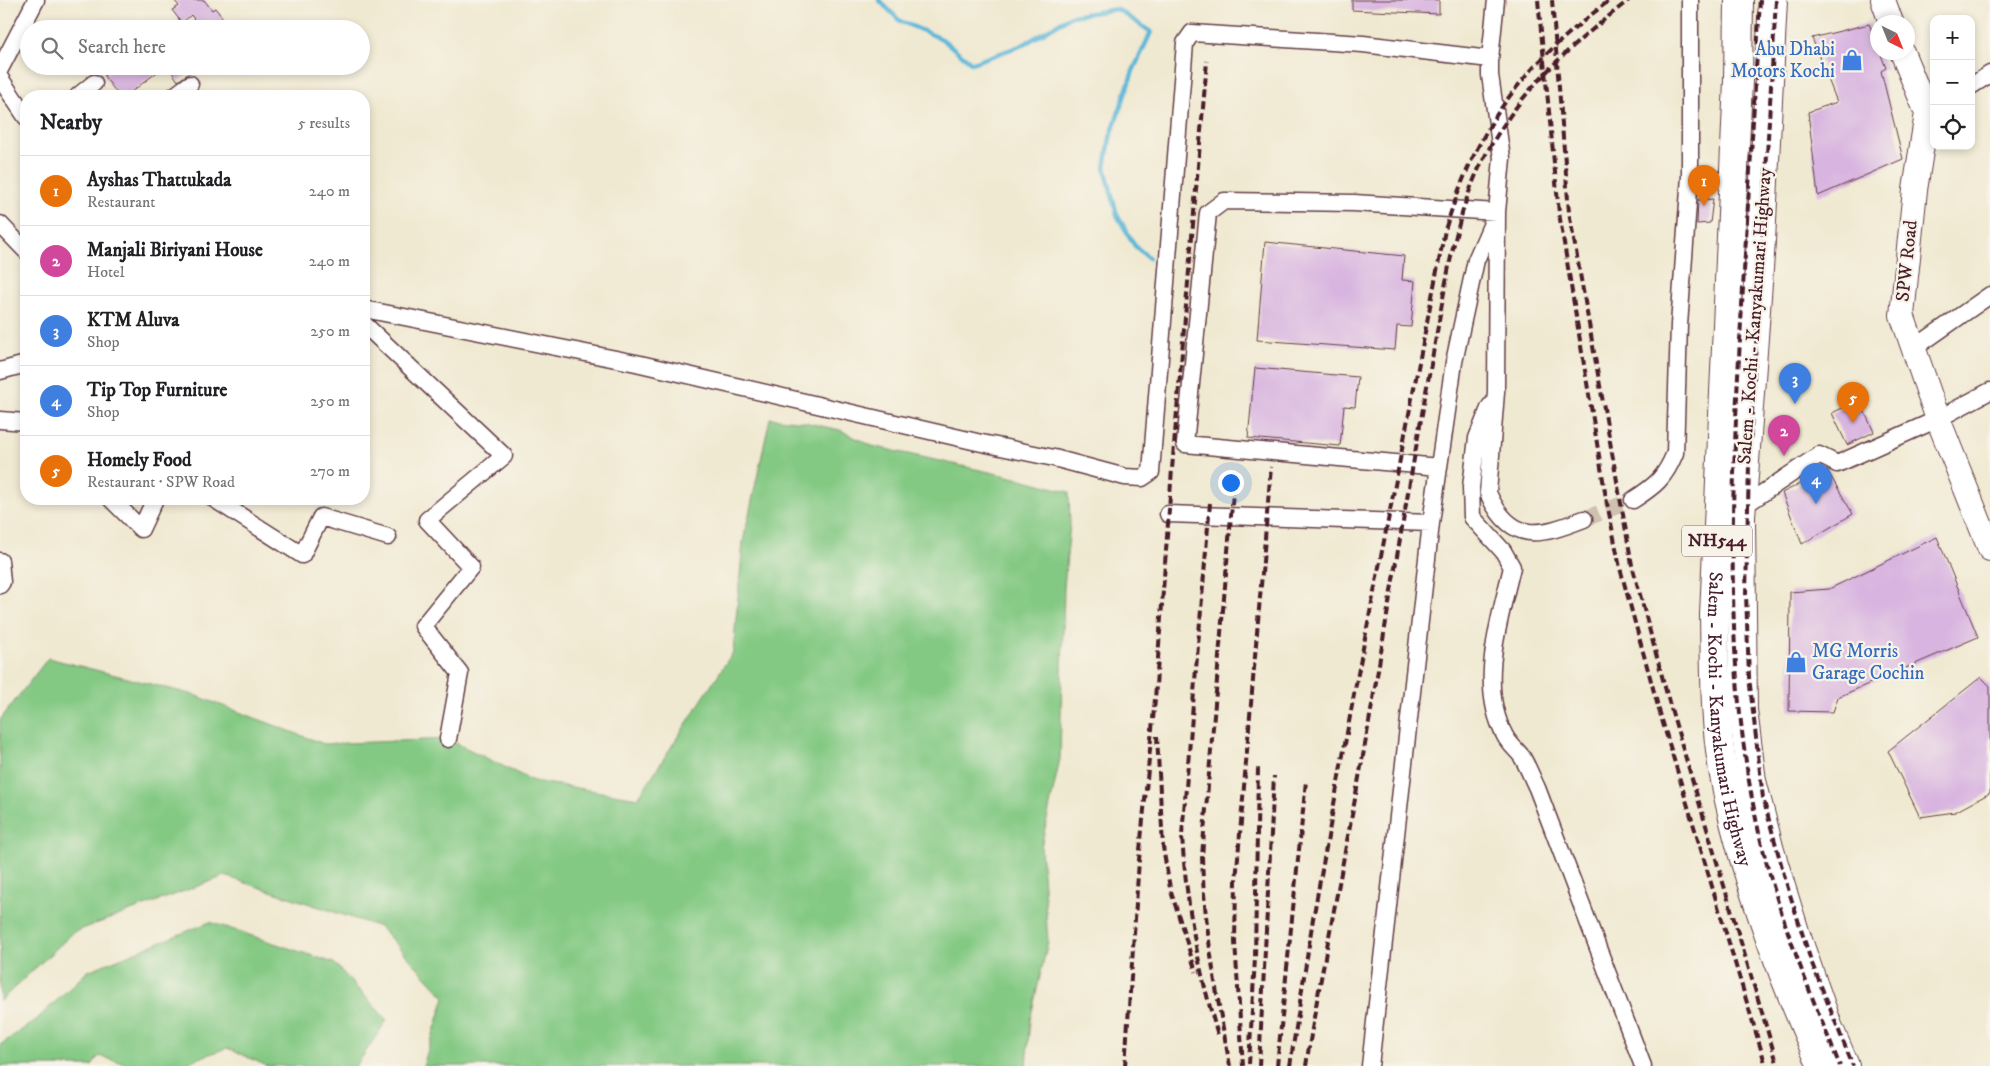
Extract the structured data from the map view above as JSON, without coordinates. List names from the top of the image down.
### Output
{
  "streets": {
    "highway": ["Salem - Kochi - Kanyakumari Highway", "NH544"],
    "street": ["SPW Road"]
  },
  "places": {
    "shop": ["Abu Dhabi Motors Kochi", "MG Morris Garage Cochin"]
  },
  "north": "bottom right",
  "page": {
    "map_buttons": ["+", "−"],
    "search": "Search here",
    "heading": ["Nearby", "5 results"],
    "list": [
      {
        "mark": "1",
        "name": "Ayshas Thattukada",
        "note": "Restaurant",
        "value": "240 m"
      },
      {
        "mark": "2",
        "name": "Manjali Biriyani House",
        "note": "Hotel",
        "value": "240 m"
      },
      {
        "mark": "3",
        "name": "KTM Aluva",
        "note": "Shop",
        "value": "250 m"
      },
      {
        "mark": "4",
        "name": "Tip Top Furniture",
        "note": "Shop",
        "value": "250 m"
      },
      {
        "mark": "5",
        "name": "Homely Food",
        "note": "Restaurant · SPW Road",
        "value": "270 m"
      }
    ],
    "pins": [
      "1",
      "3",
      "5",
      "2",
      "4"
    ]
  }
}
